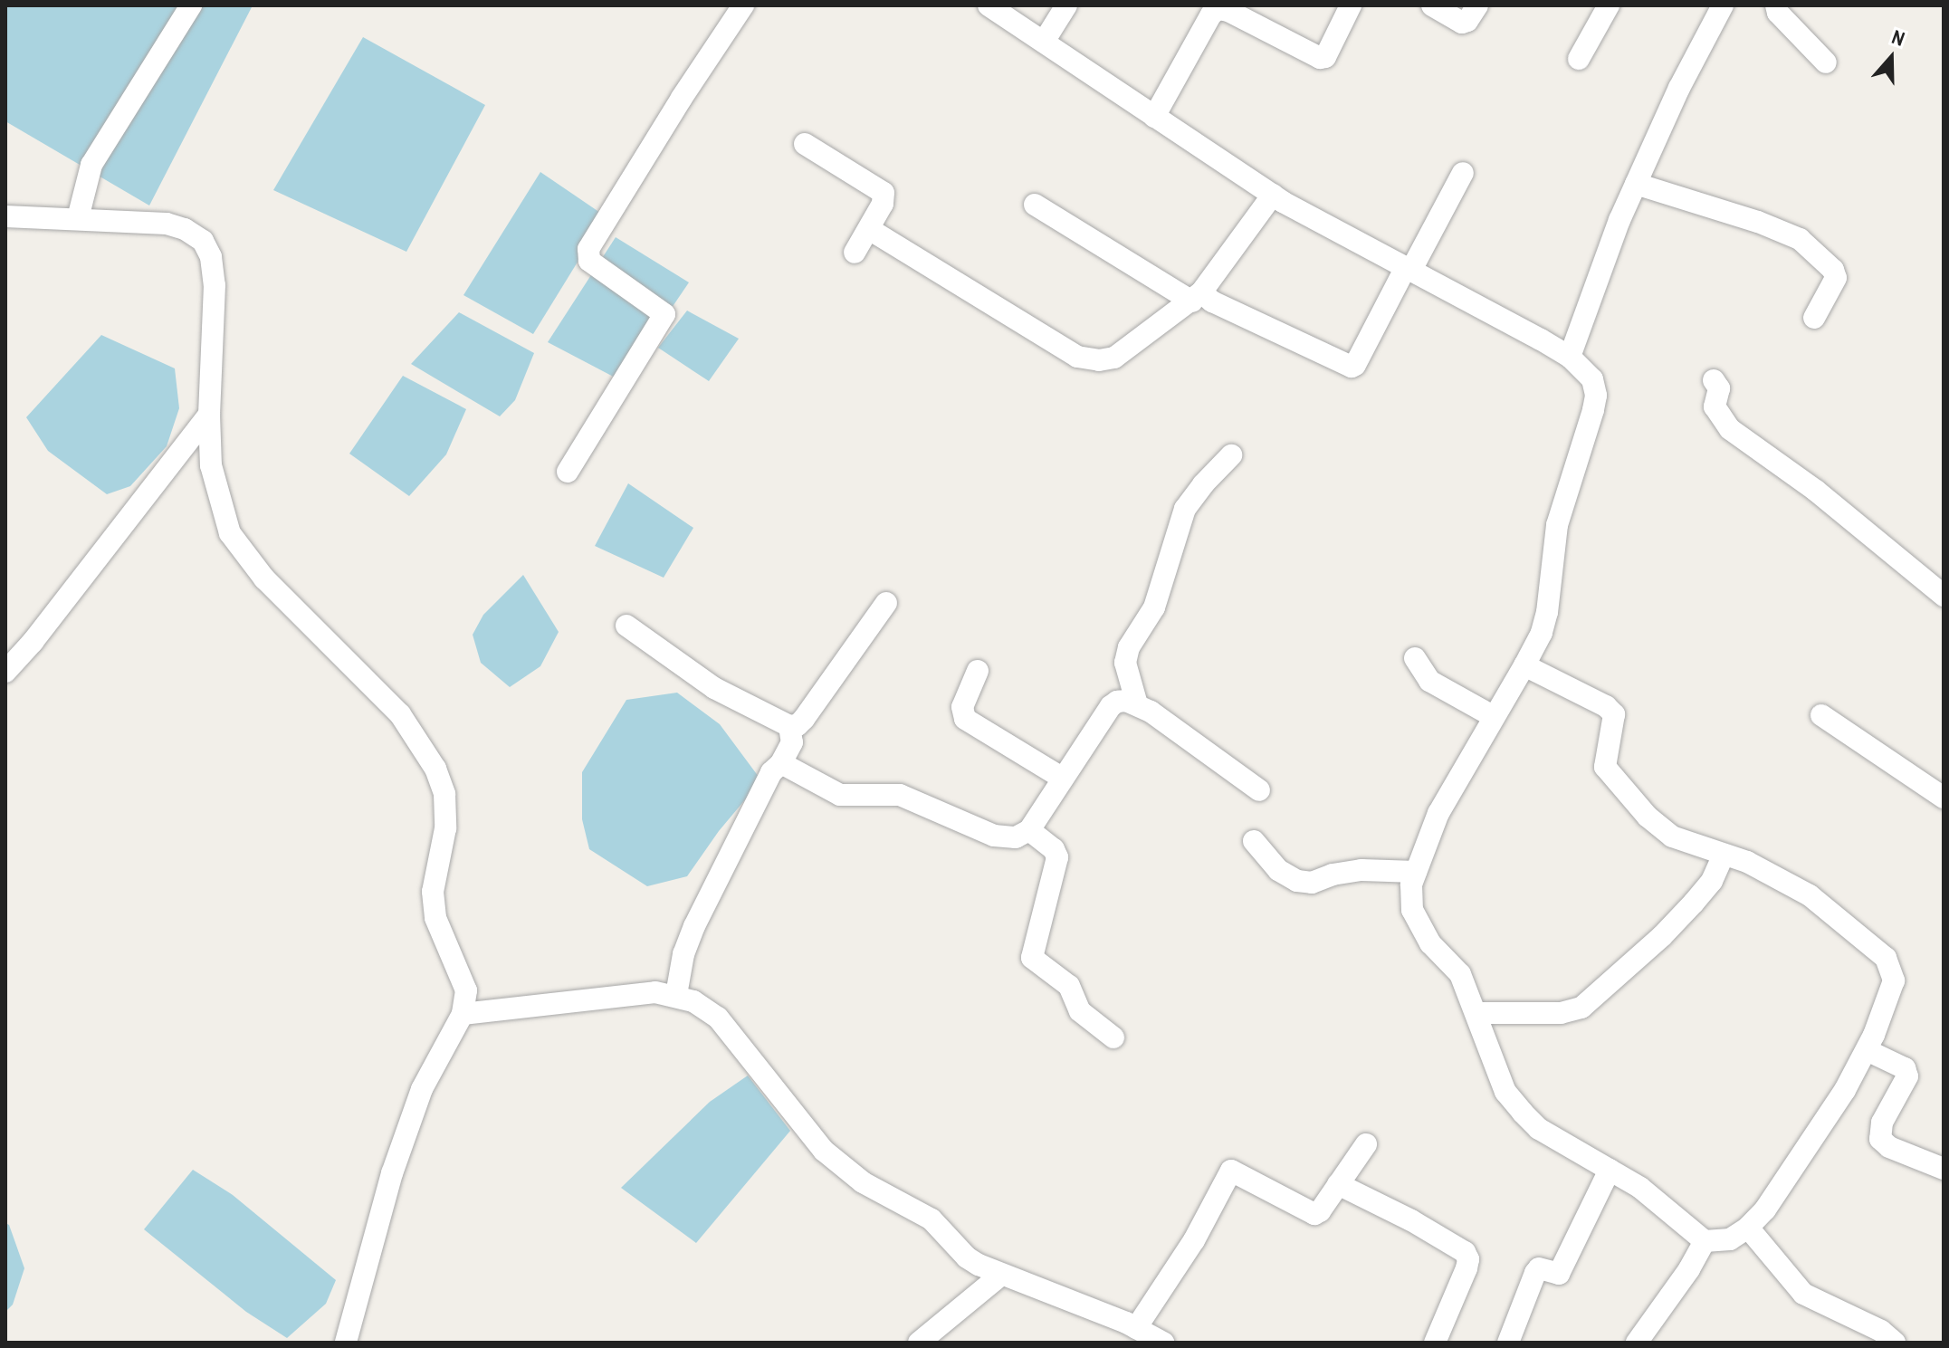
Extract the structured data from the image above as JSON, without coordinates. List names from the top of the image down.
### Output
{
  "north": "top"
}
